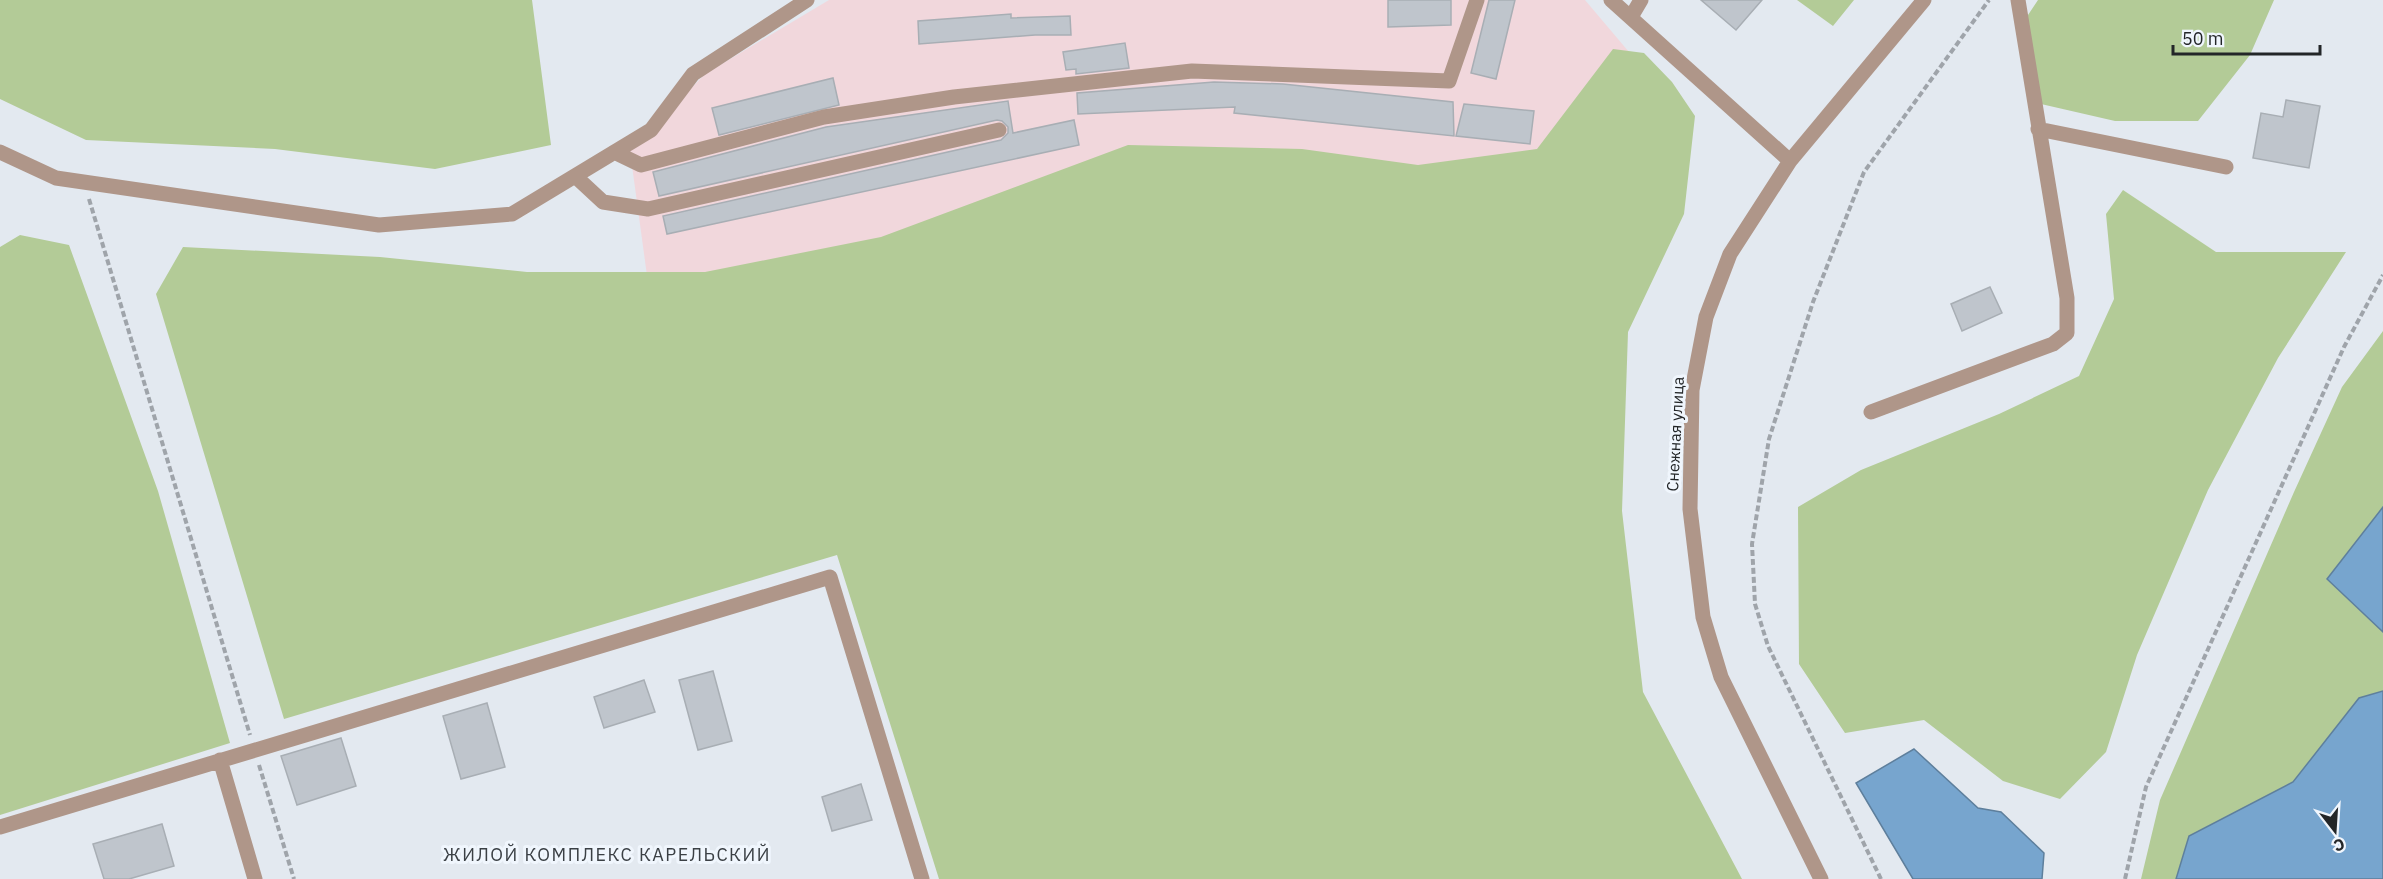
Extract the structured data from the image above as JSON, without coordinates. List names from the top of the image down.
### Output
{
  "streets": {
    "street": ["Снежная улица"]
  },
  "districts": ["ЖИЛОЙ КОМПЛЕКС КАРЕЛЬСКИЙ"],
  "scale_bar": "50 m",
  "north": "bottom"
}
